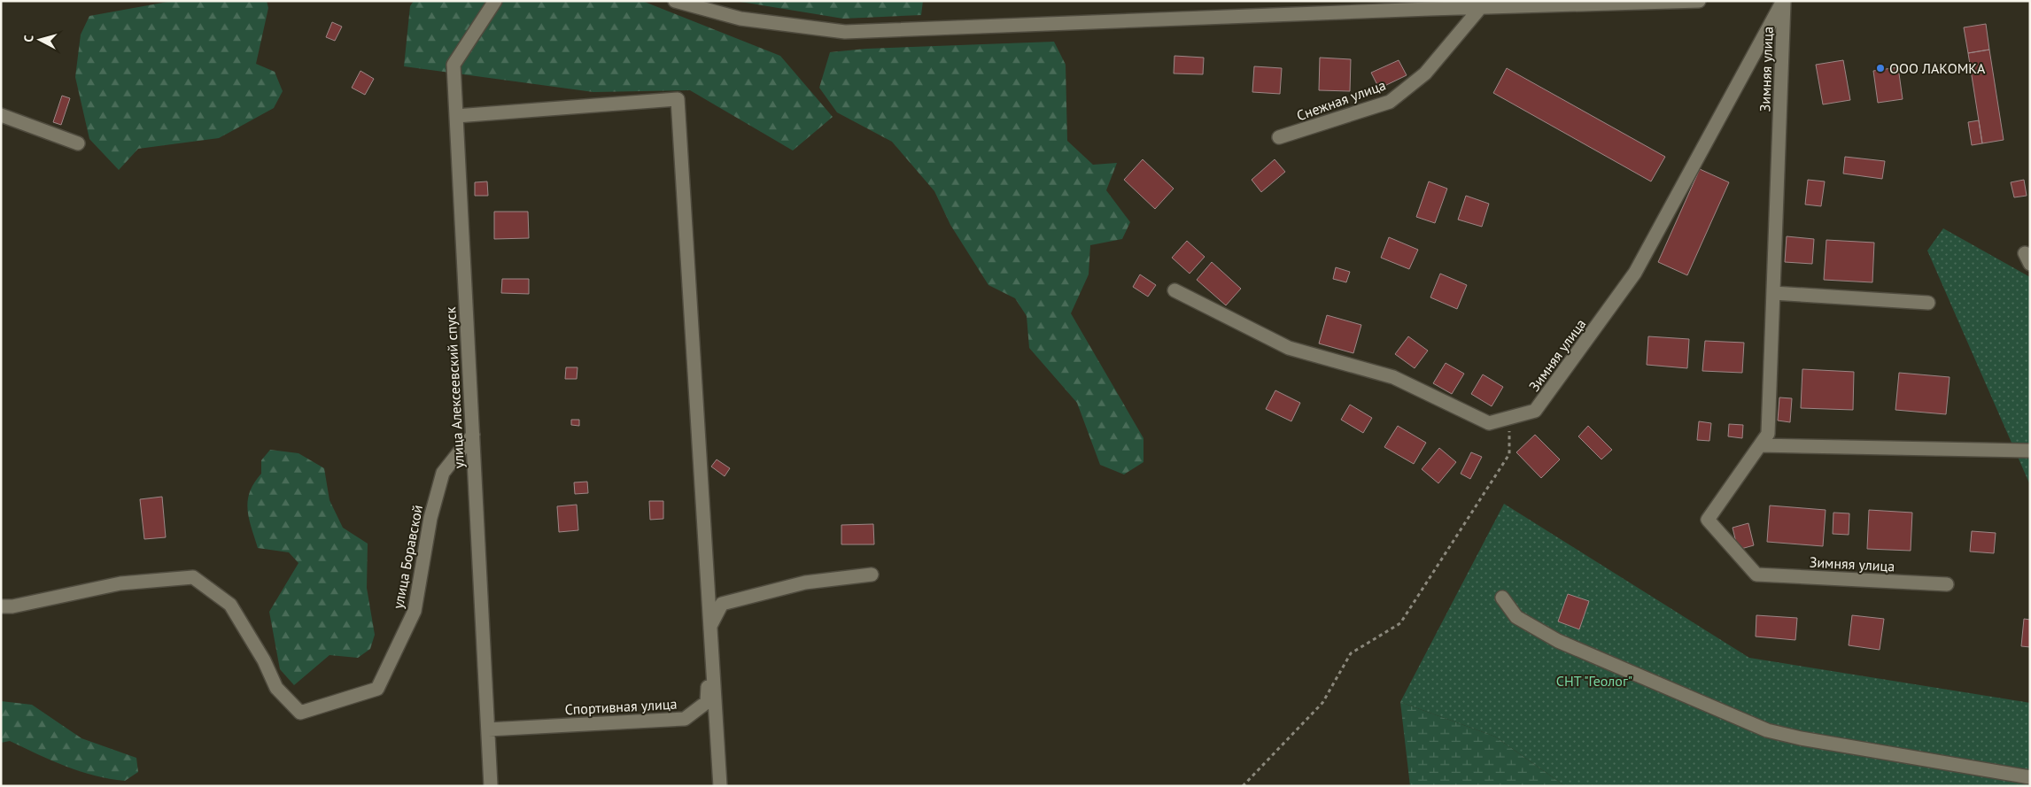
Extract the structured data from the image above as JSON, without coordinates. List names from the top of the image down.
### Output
{
  "streets": {
    "street": [
      "Зимняя улица",
      "Снежная улица",
      "улица Алексеевский спуск",
      "улица Боравской",
      "Спортивная улица"
    ]
  },
  "crossings": [
    ["улица Алексеевский спуск", "улица Боравской"],
    ["улица Алексеевский спуск", "Спортивная улица"]
  ],
  "parks": ["СНТ \"Геолог\""],
  "places": ["ООО ЛАКОМКА"],
  "north": "left"
}
